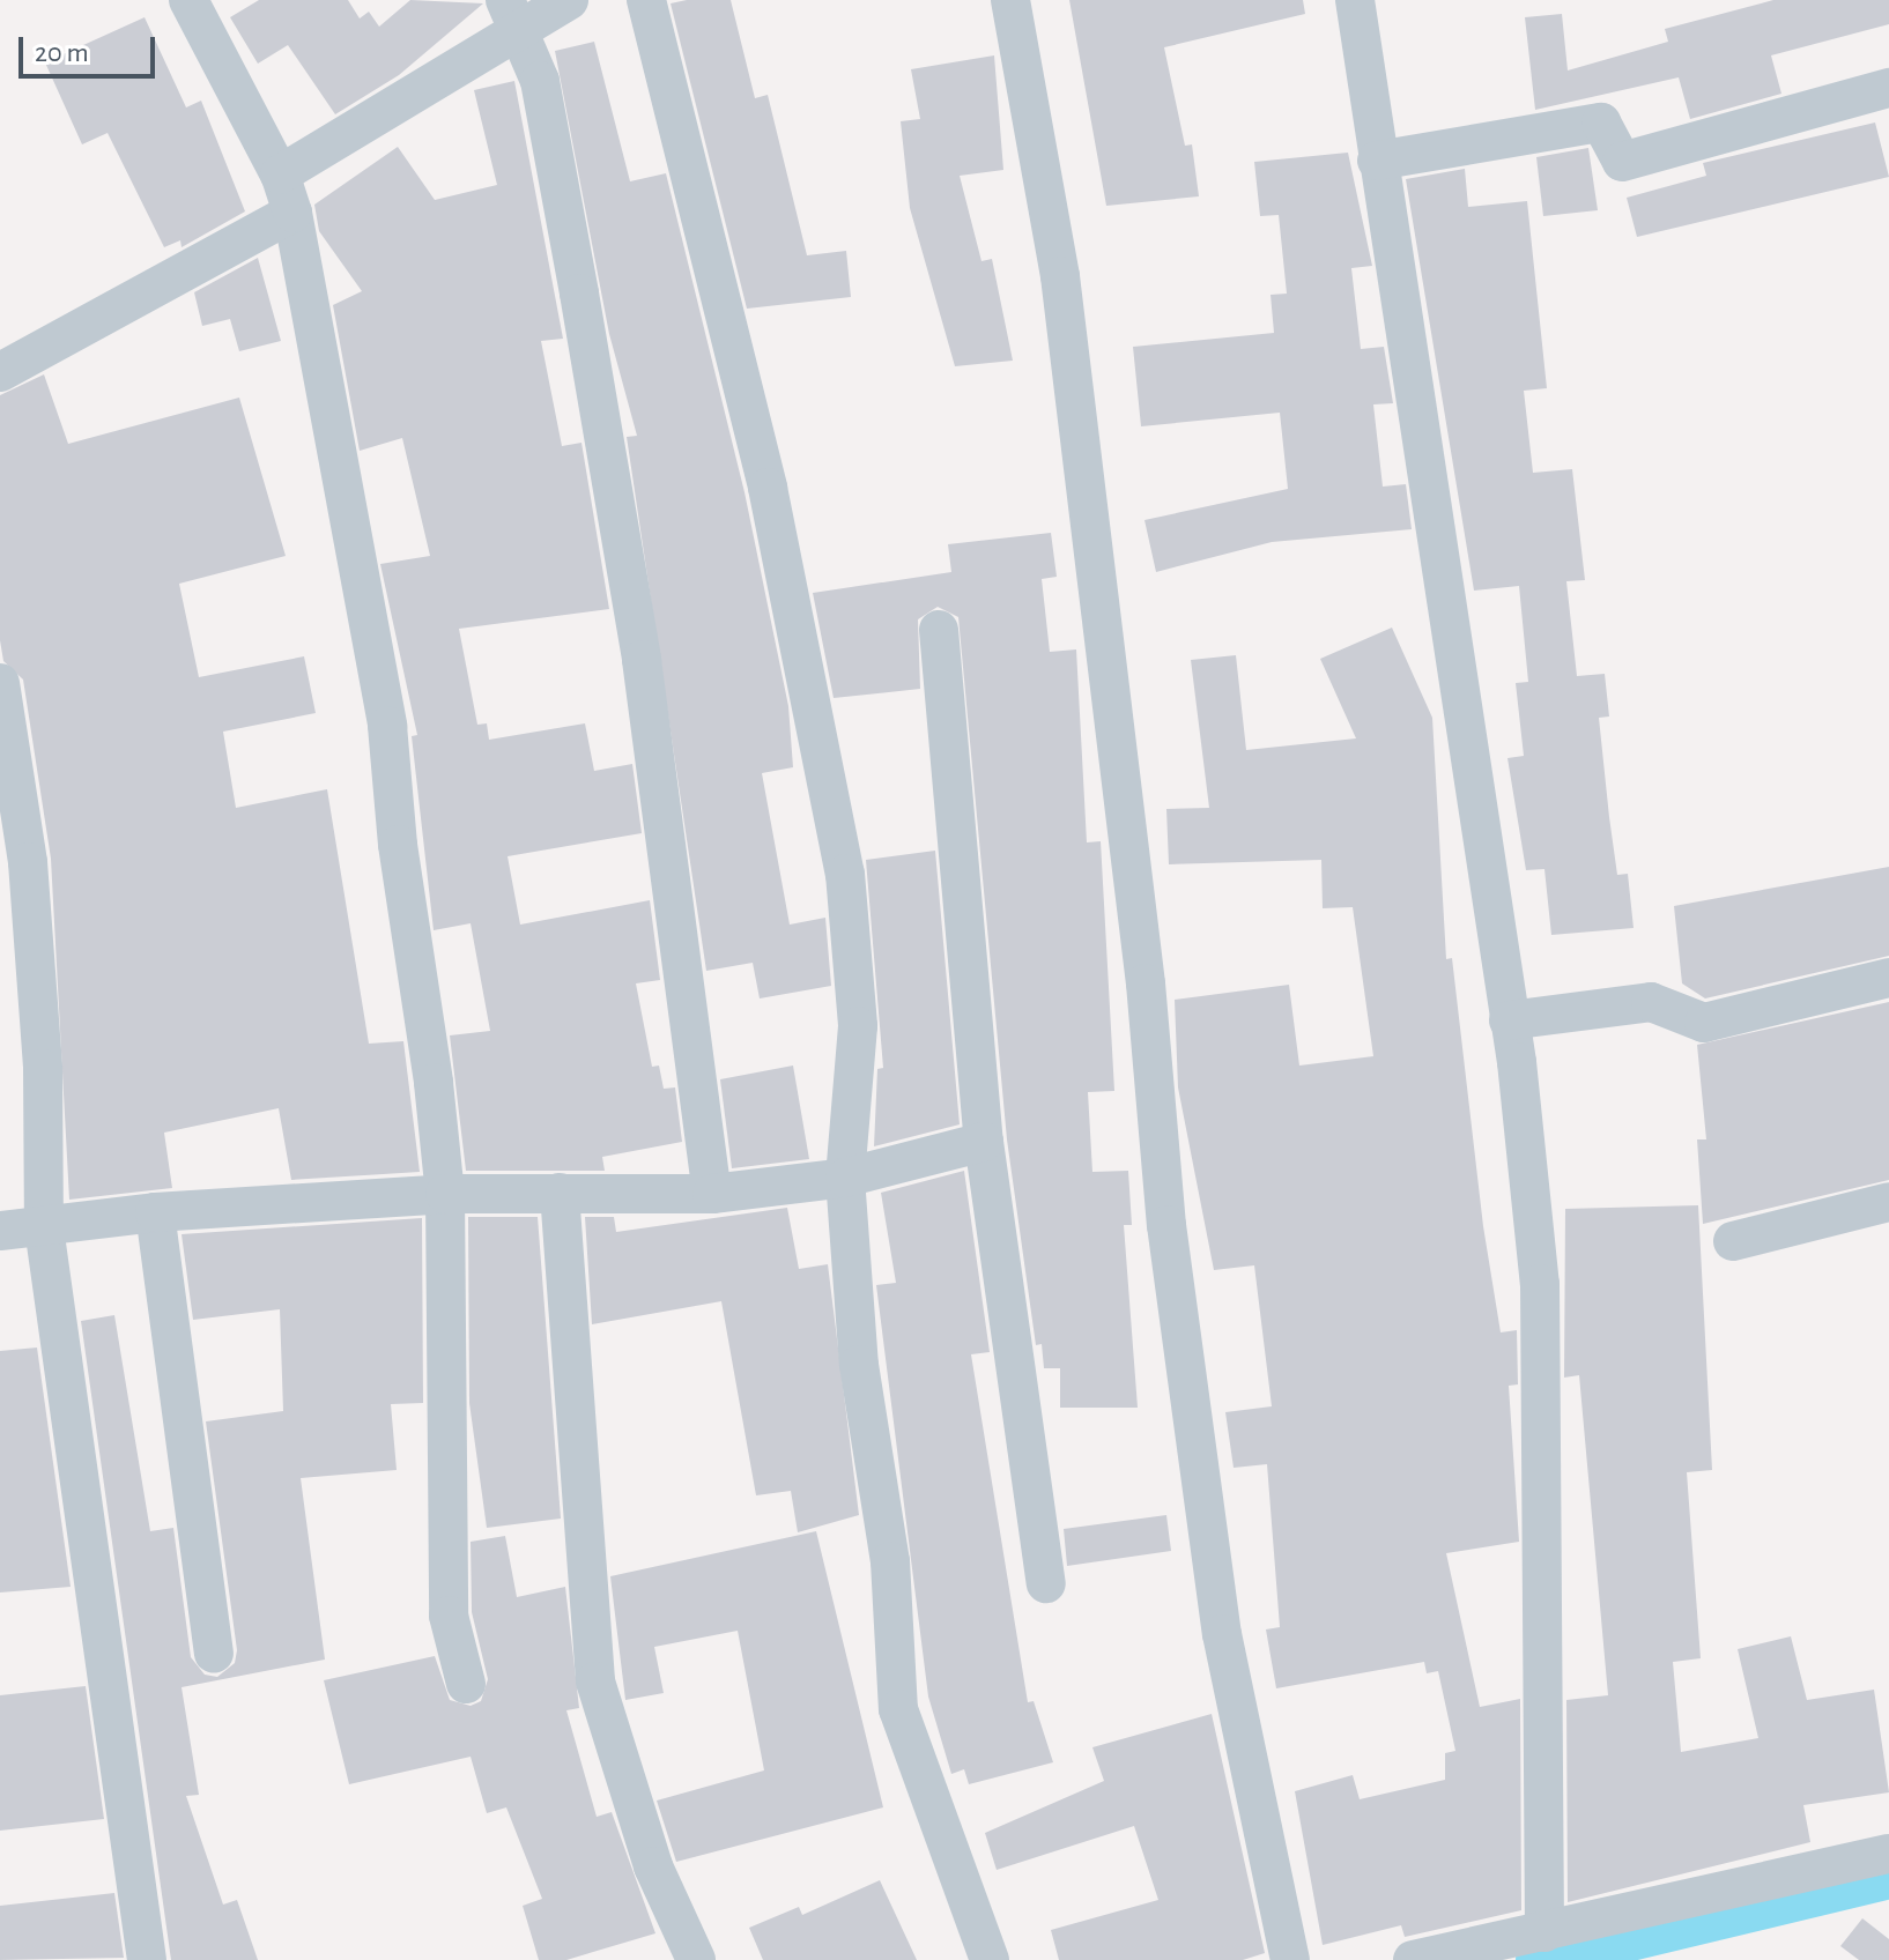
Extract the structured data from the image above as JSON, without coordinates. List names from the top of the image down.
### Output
{
  "scale_bar": "20 m"
}
